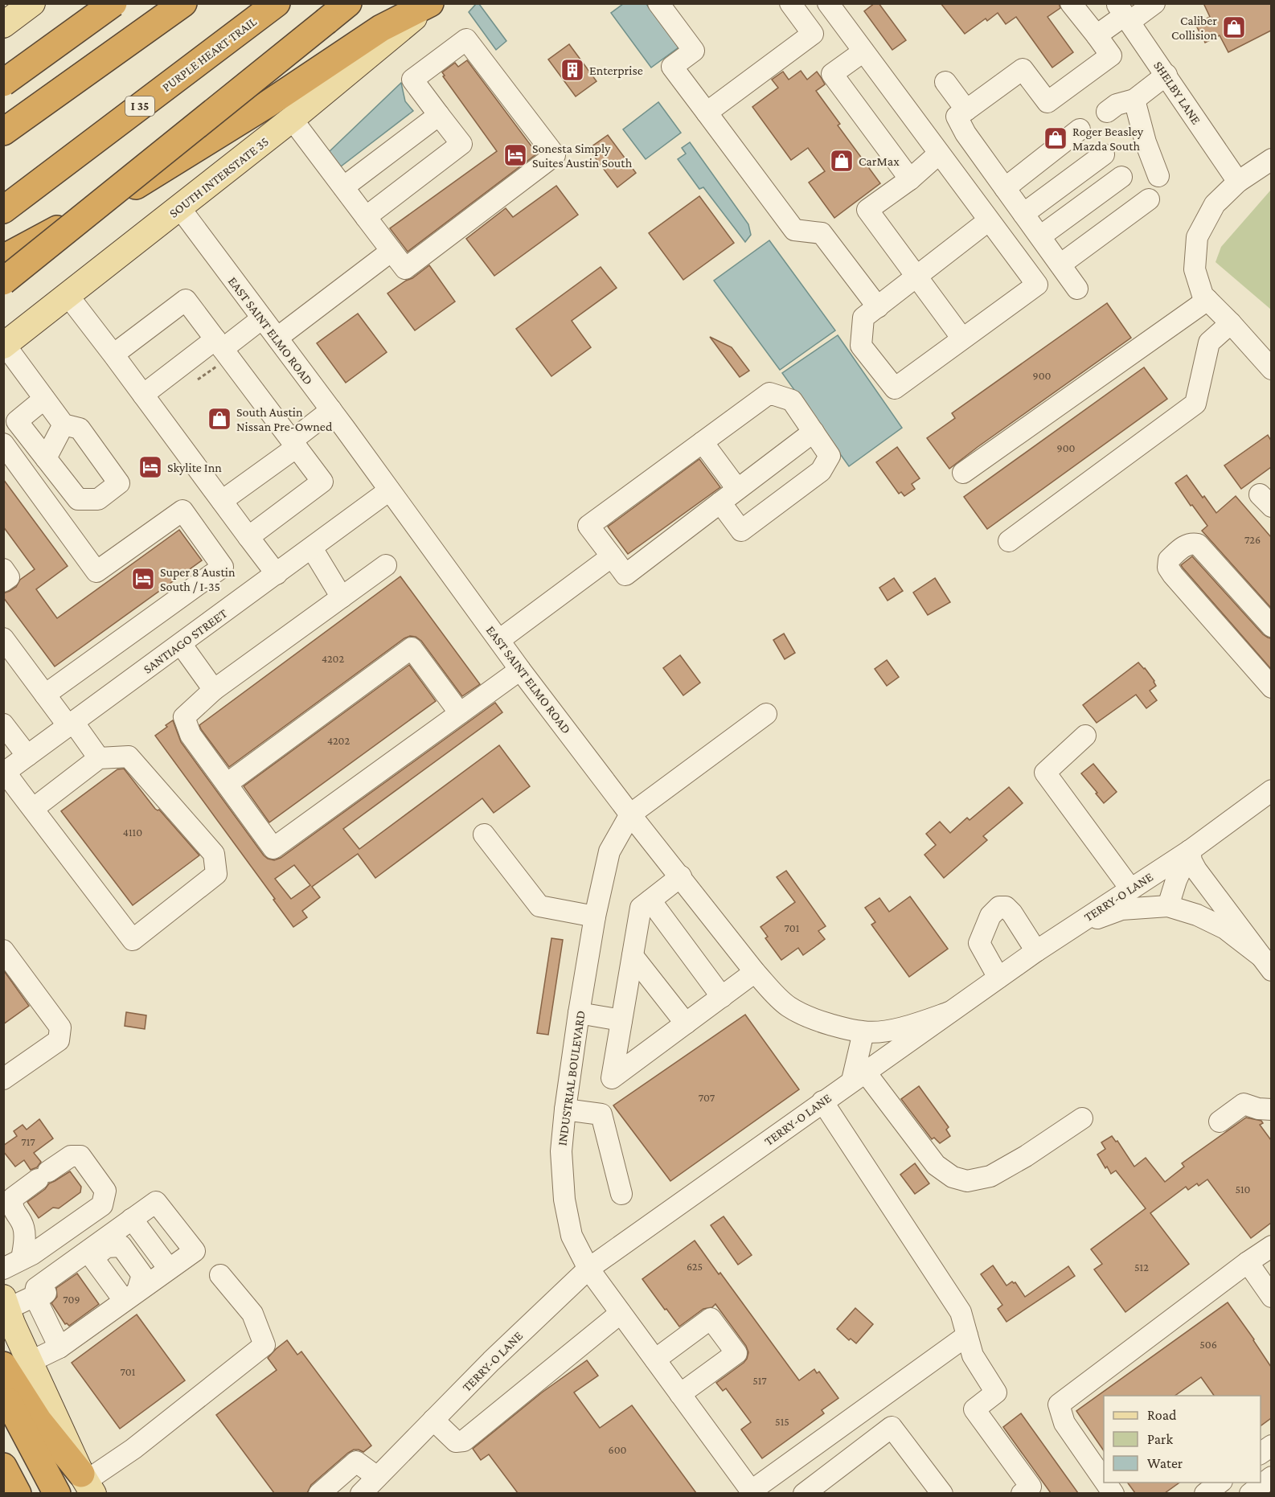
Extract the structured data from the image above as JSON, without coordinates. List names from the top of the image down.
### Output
{
  "streets": {
    "highway": ["PURPLE HEART TRAIL", "I 35"],
    "main road": ["SOUTH INTERSTATE 35"],
    "street": [
      "SHELBY LANE",
      "EAST SAINT ELMO ROAD",
      "SANTIAGO STREET",
      "TERRY-O LANE",
      "INDUSTRIAL BOULEVARD"
    ]
  },
  "crossings": [
    ["SOUTH INTERSTATE 35", "EAST SAINT ELMO ROAD"],
    ["EAST SAINT ELMO ROAD", "SANTIAGO STREET"],
    ["EAST SAINT ELMO ROAD", "TERRY-O LANE"],
    ["EAST SAINT ELMO ROAD", "INDUSTRIAL BOULEVARD"],
    ["TERRY-O LANE", "INDUSTRIAL BOULEVARD"]
  ],
  "places": {
    "shop": [
      "Caliber Collision",
      "Roger Beasley Mazda South",
      "CarMax",
      "South Austin Nissan Pre-Owned"
    ],
    "building": ["Enterprise"],
    "hotel": ["Sonesta Simply Suites Austin South", "Skylite Inn", "Super 8 Austin South / I-35"]
  },
  "house_numbers": [
    "900",
    "900",
    "726",
    "4202",
    "4202",
    "4110",
    "701",
    "707",
    "717",
    "510",
    "625",
    "512",
    "709",
    "506",
    "701",
    "517",
    "515",
    "600"
  ],
  "legend": ["Road", "Park", "Water"]
}
